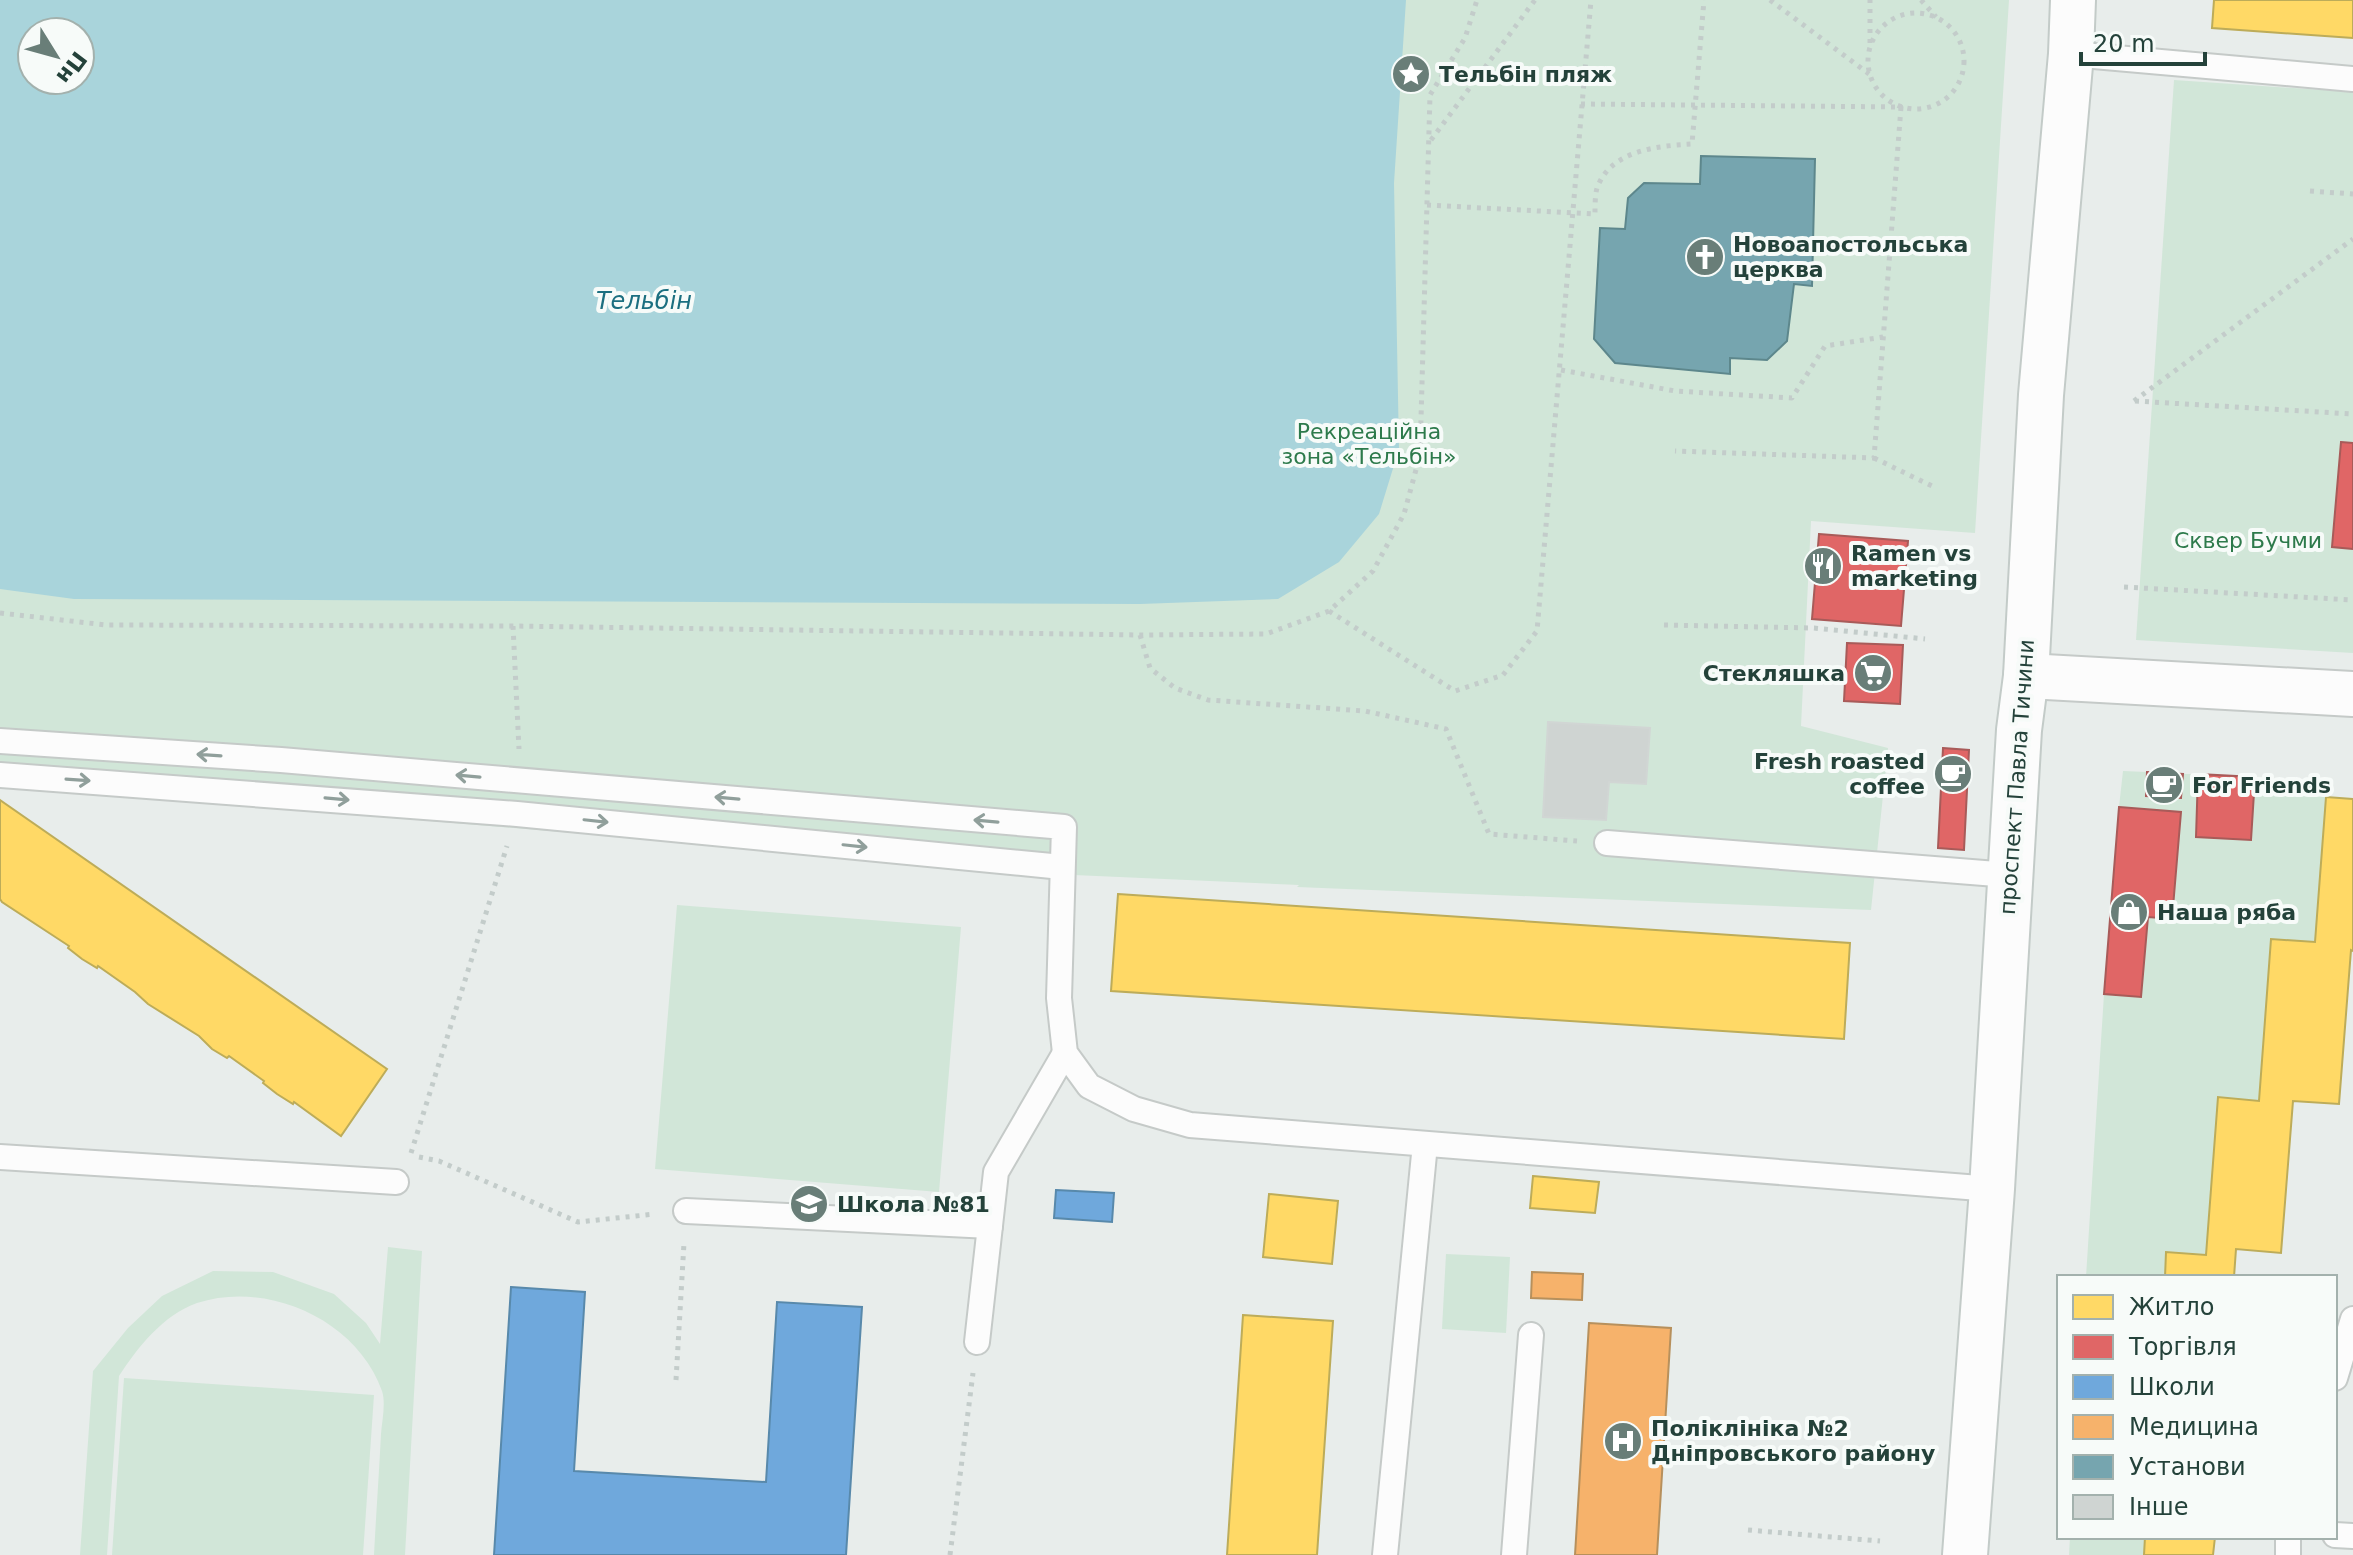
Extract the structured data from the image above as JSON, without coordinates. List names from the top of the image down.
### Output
{
  "streets": {
    "street": ["проспект Павла Тичини"]
  },
  "water": ["Тельбін"],
  "parks": ["Рекреаційна зона «Тельбін»", "Сквер Бучми"],
  "places": {
    "place": ["Тельбін пляж"],
    "church": ["Новоапостольська церква"],
    "restaurant": ["Ramen vs marketing"],
    "supermarket": ["Стекляшка"],
    "cafe": ["Fresh roasted coffee", "For Friends"],
    "shop": ["Наша ряба"],
    "school or university": ["Школа №81"],
    "hospital": ["Поліклініка №2 Дніпровського району"]
  },
  "legend": [
    "Житло",
    "Торгівля",
    "Школи",
    "Медицина",
    "Установи",
    "Інше"
  ],
  "scale_bar": "20 m",
  "north": "bottom right"
}
